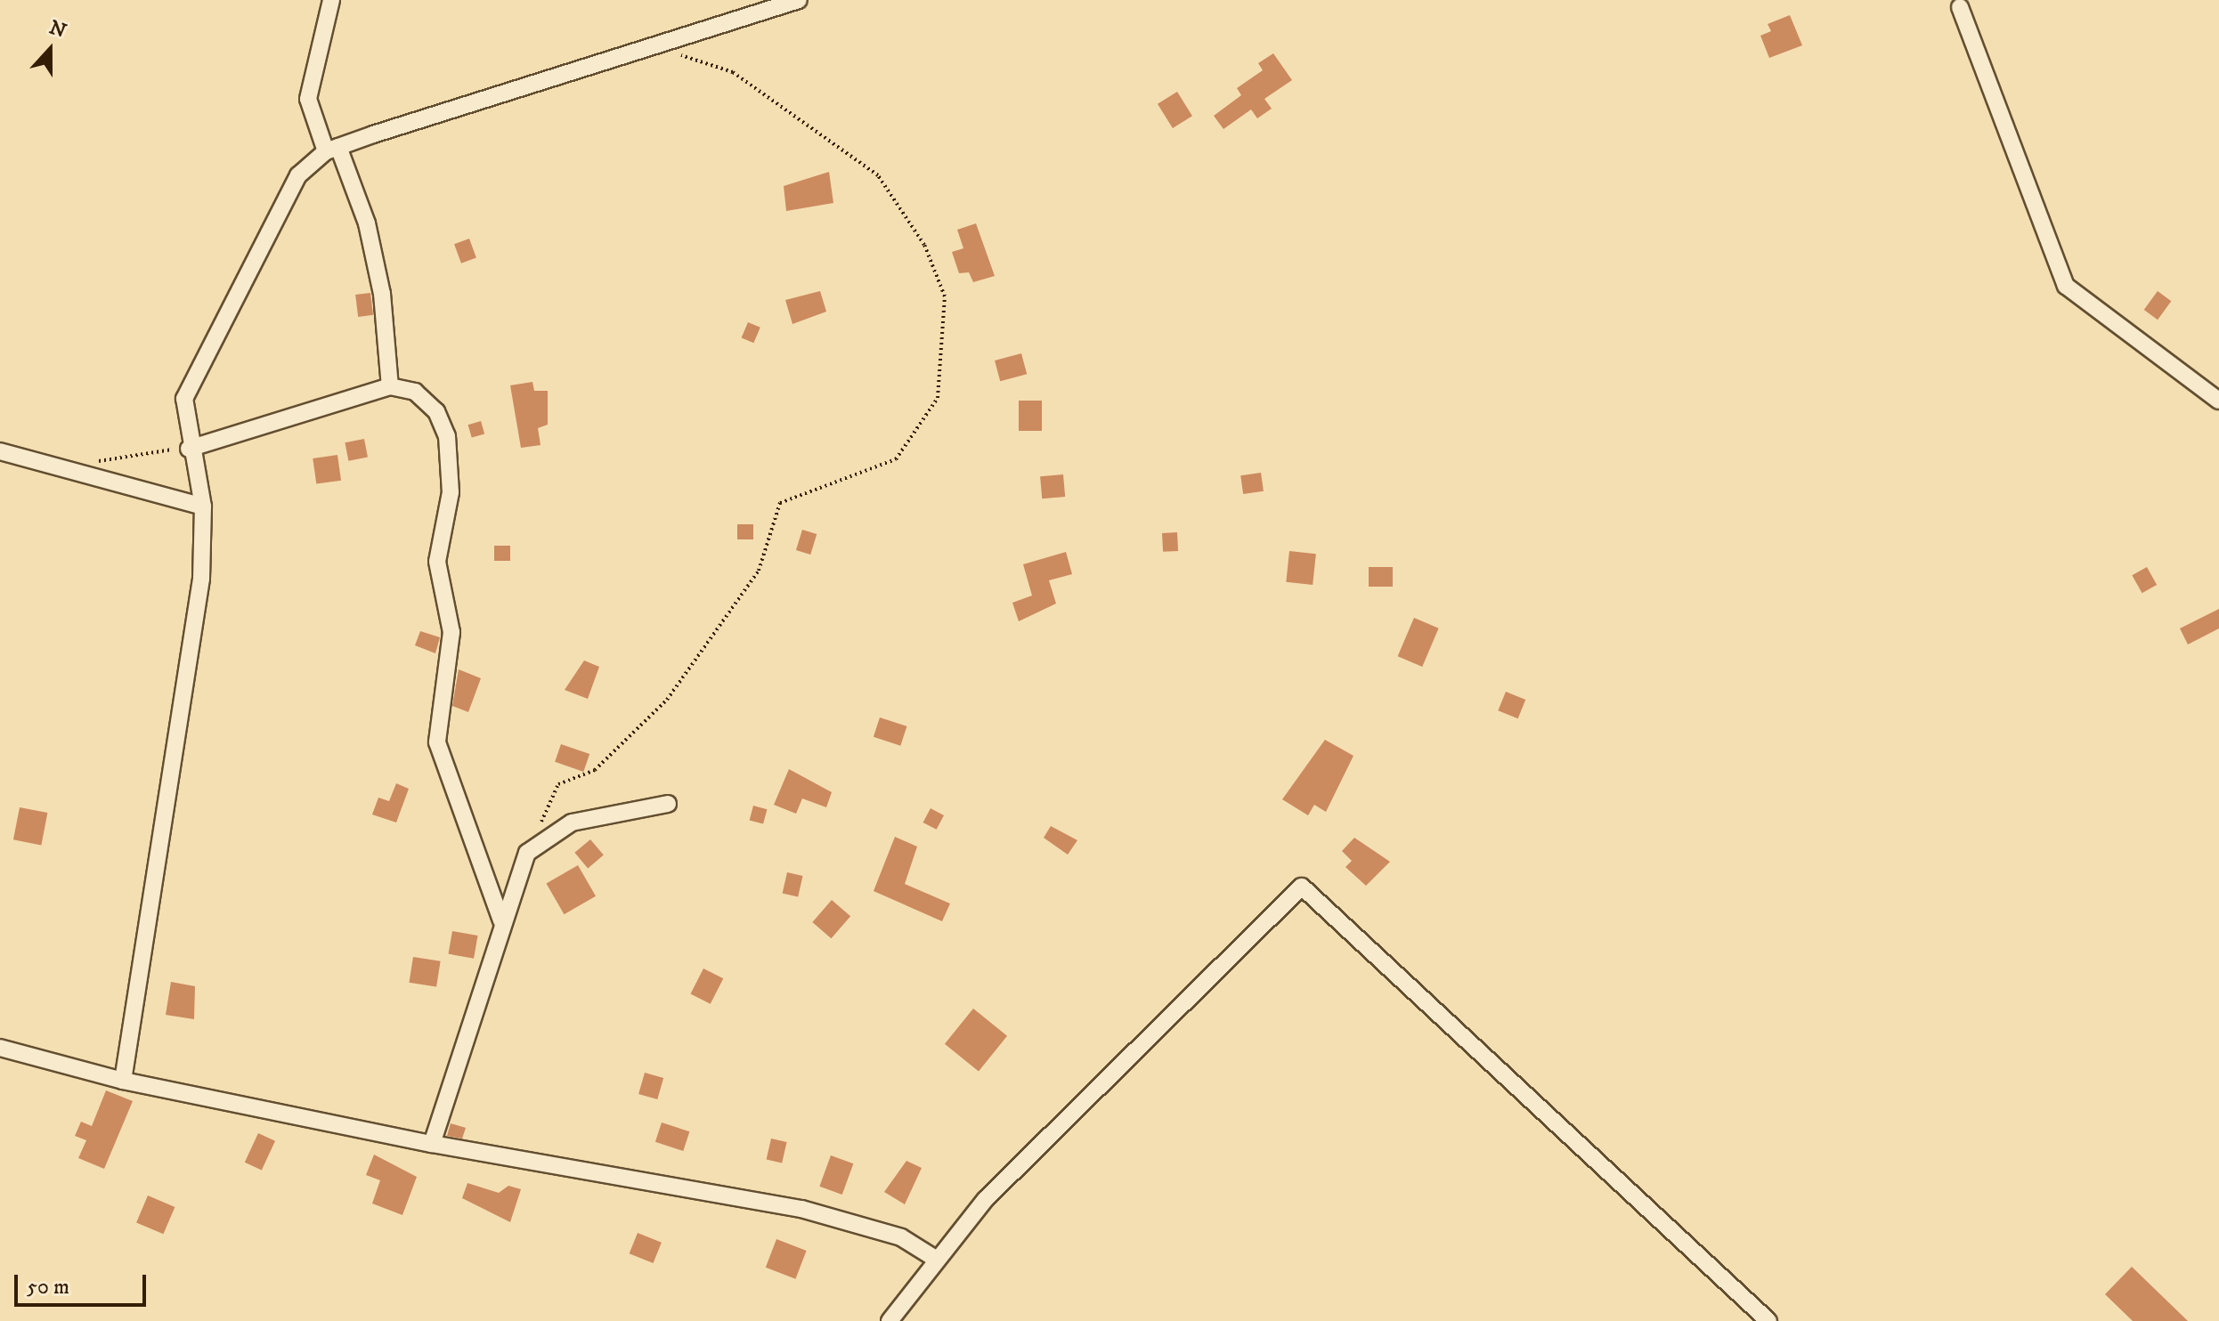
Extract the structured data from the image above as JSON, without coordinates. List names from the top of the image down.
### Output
{
  "scale_bar": "50 m",
  "north": "top"
}
